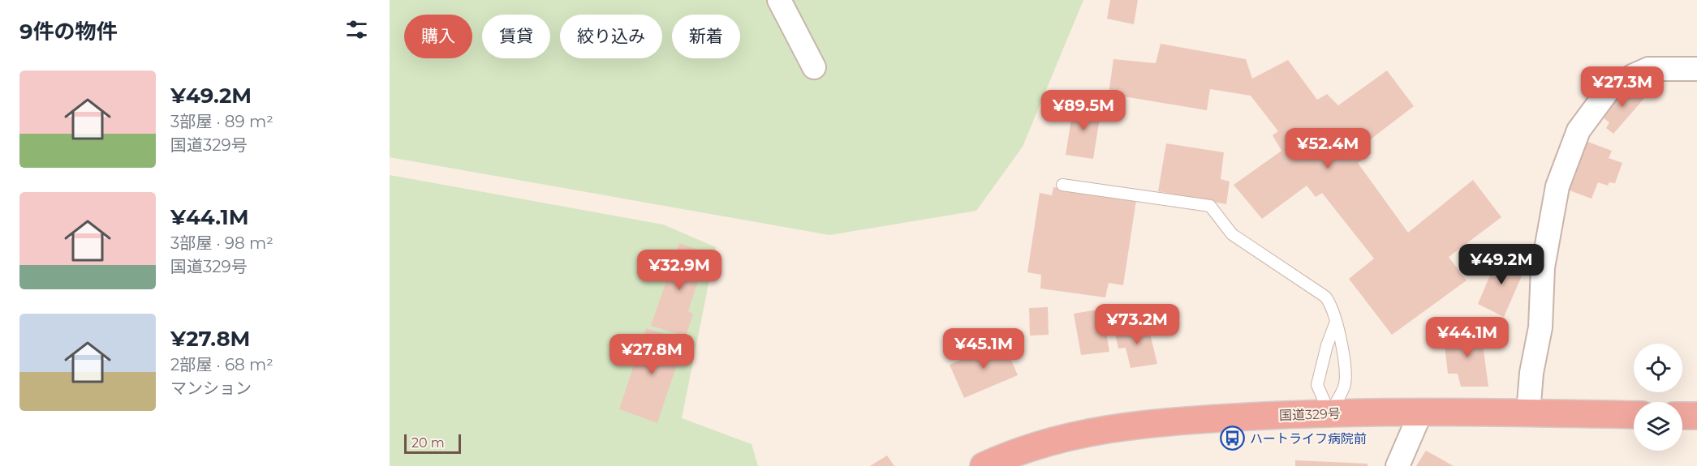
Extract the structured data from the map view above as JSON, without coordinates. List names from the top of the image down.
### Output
{
  "streets": {
    "highway": ["国道329号"]
  },
  "places": {
    "bus stop": ["ハートライフ病院前"]
  },
  "scale_bar": "20 m",
  "page": {
    "heading": "9件の物件",
    "chip": [
      "購入",
      "賃貸",
      "絞り込み",
      "新着"
    ],
    "list": [
      {
        "name": "¥49.2M",
        "note": "3部屋 · 89 m² · 国道329号"
      },
      {
        "name": "¥44.1M",
        "note": "3部屋 · 98 m² · 国道329号"
      },
      {
        "name": "¥27.8M",
        "note": "2部屋 · 68 m² · マンション"
      }
    ],
    "price": [
      "¥27.3M",
      "¥89.5M",
      "¥52.4M",
      "¥49.2M",
      "¥32.9M",
      "¥73.2M",
      "¥44.1M",
      "¥45.1M",
      "¥27.8M"
    ],
    "scale": "20 m"
  }
}
